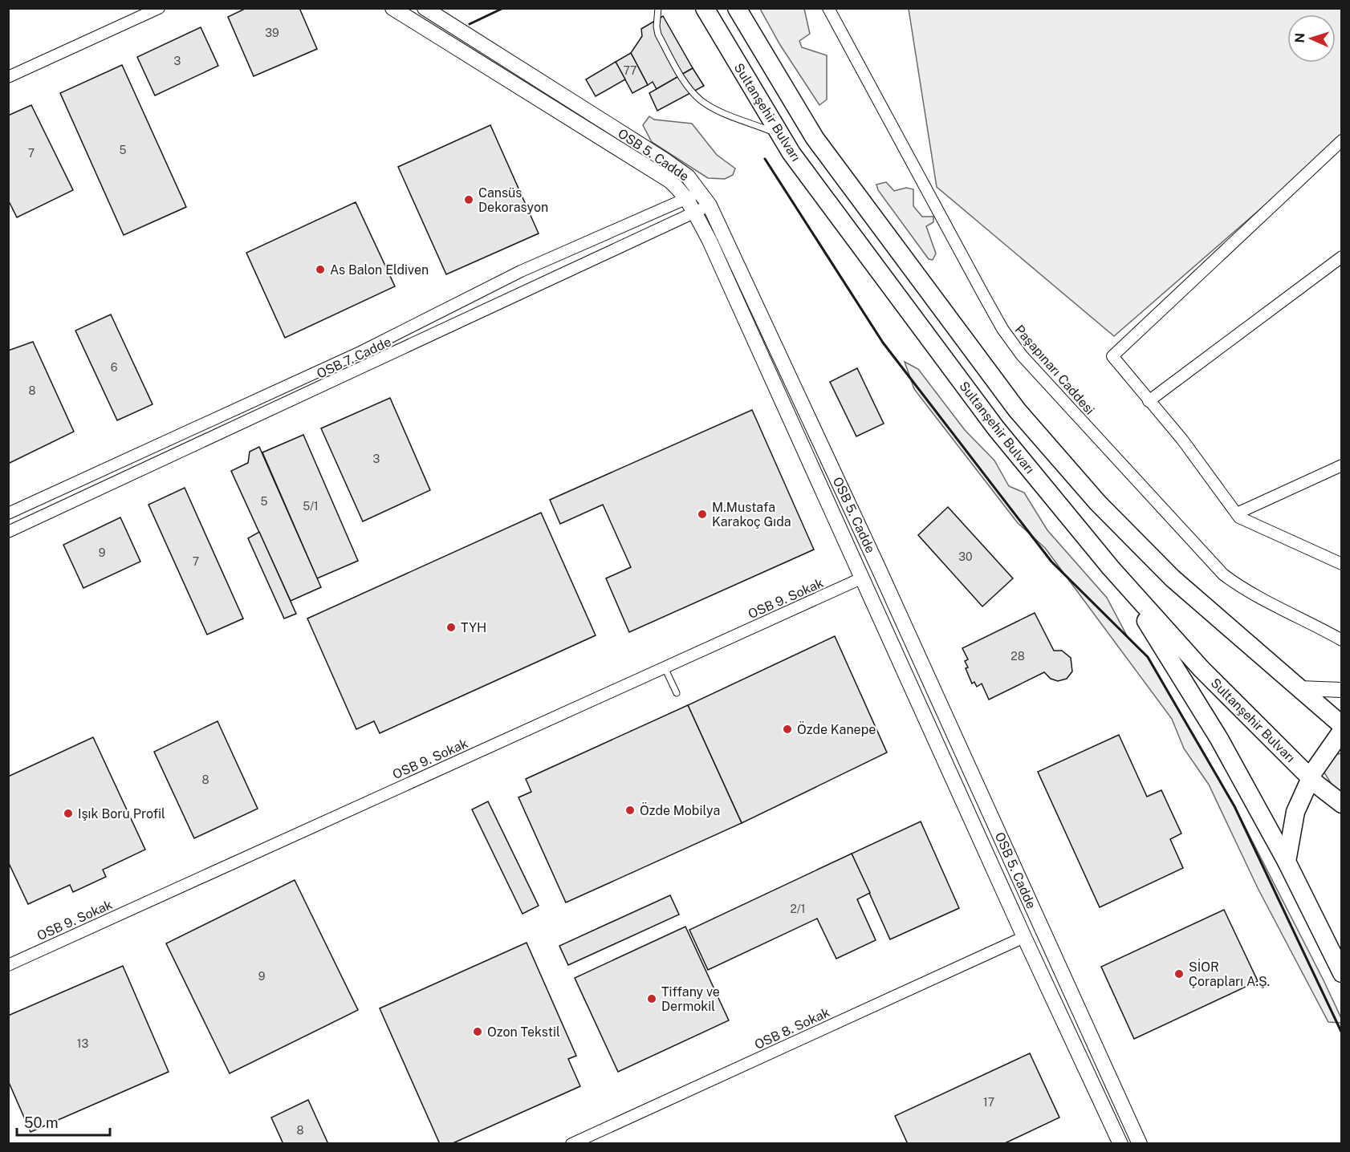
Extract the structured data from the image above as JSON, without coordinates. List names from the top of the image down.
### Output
{
  "streets": {
    "main road": ["Sultanşehir Bulvarı"],
    "street": [
      "OSB 5. Cadde",
      "OSB 7. Cadde",
      "Paşapınarı Caddesi",
      "OSB 9. Sokak",
      "OSB 8. Sokak"
    ]
  },
  "crossings": [
    ["OSB 5. Cadde", "OSB 7. Cadde"]
  ],
  "places": [
    "Cansüs Dekorasyon",
    "As Balon Eldiven",
    "M.Mustafa Karakoç Gıda",
    "TYH",
    "Özde Kanepe",
    "Özde Mobilya",
    "Işık Boru Profil",
    "SİOR Çorapları A.Ş.",
    "Tiffany ve Dermokil",
    "Ozon Tekstil"
  ],
  "house_numbers": [
    "39",
    "3",
    "77",
    "5",
    "7",
    "6",
    "8",
    "3",
    "5",
    "5/1",
    "9",
    "30",
    "7",
    "28",
    "8",
    "2/1",
    "9",
    "13",
    "17",
    "8"
  ],
  "scale_bar": "50 m",
  "north": "left"
}
